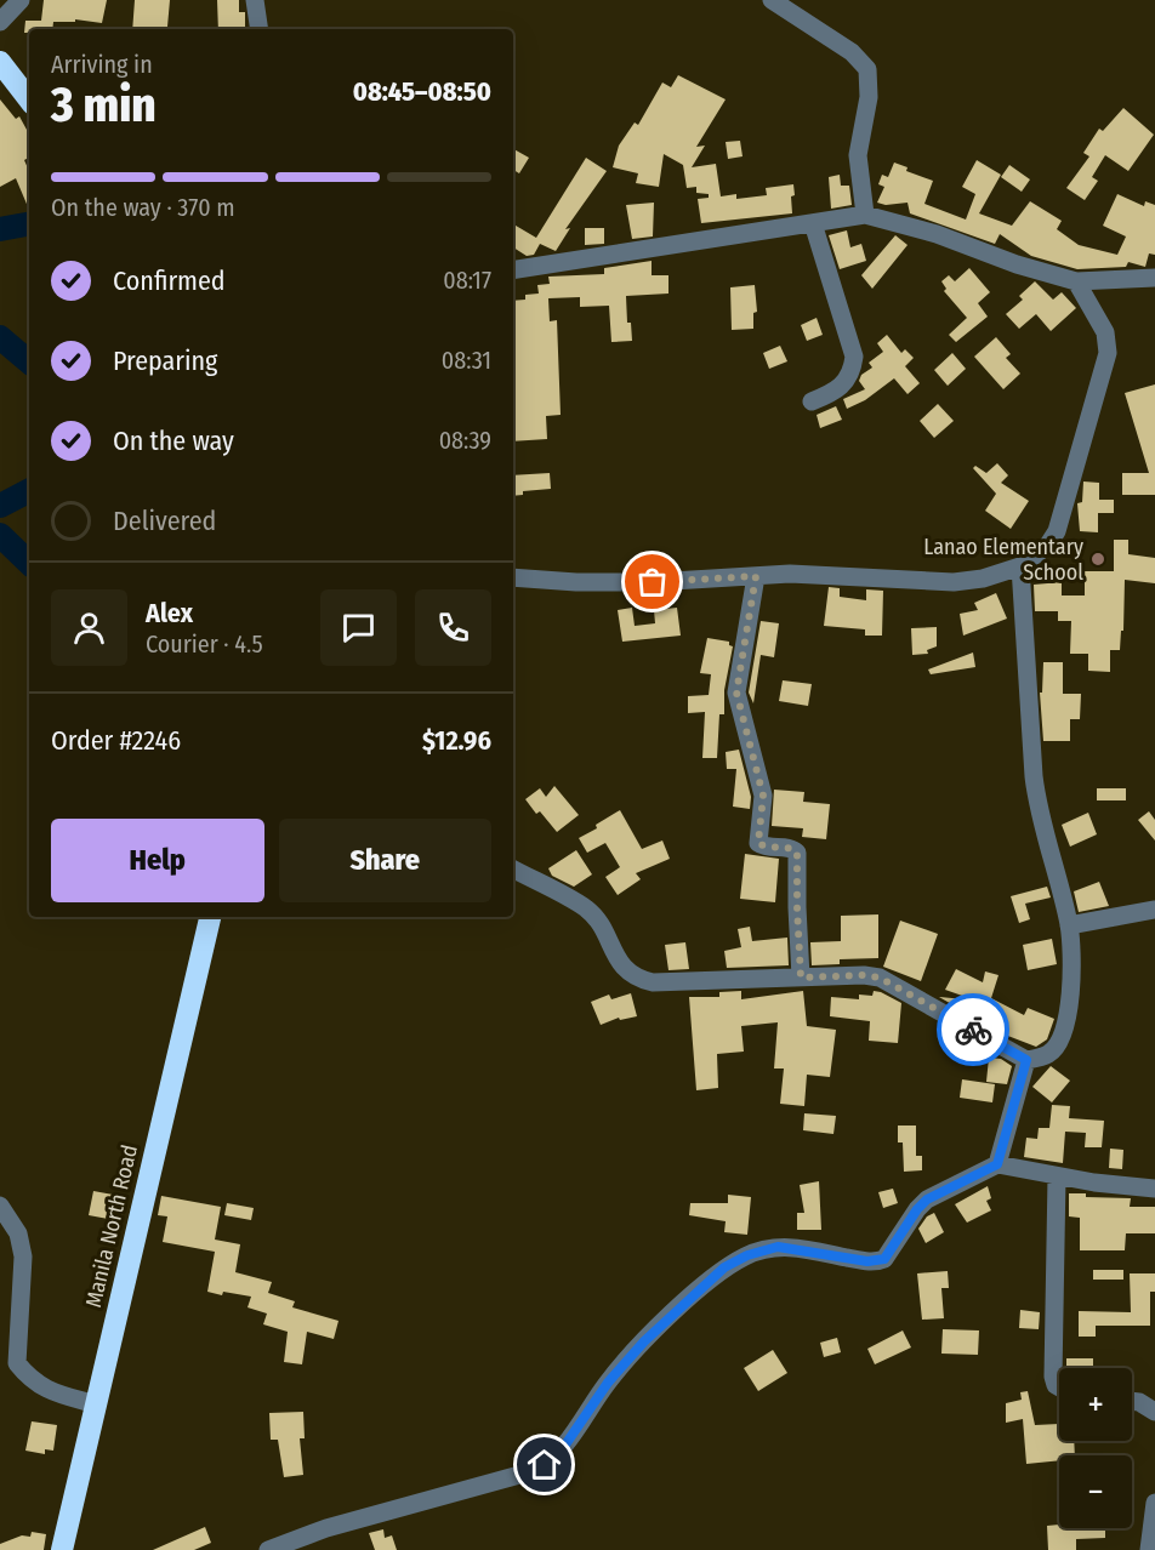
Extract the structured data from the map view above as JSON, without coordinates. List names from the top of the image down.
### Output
{
  "streets": {
    "highway": ["Manila North Road"]
  },
  "places": ["Lanao Elementary School"],
  "page": {
    "heading": ["3 min", "Arriving in", "08:45–08:50"],
    "panel": [
      "Alex",
      "Courier · 4.5",
      "Order #2246",
      "$12.96"
    ],
    "bar": "On the way · 370 m",
    "list": [
      ["Confirmed", "08:17"],
      ["Preparing", "08:31"],
      ["On the way", "08:39"],
      "Delivered"
    ],
    "buttons": ["Help", "Share"],
    "map_buttons": ["+", "−"]
  }
}
